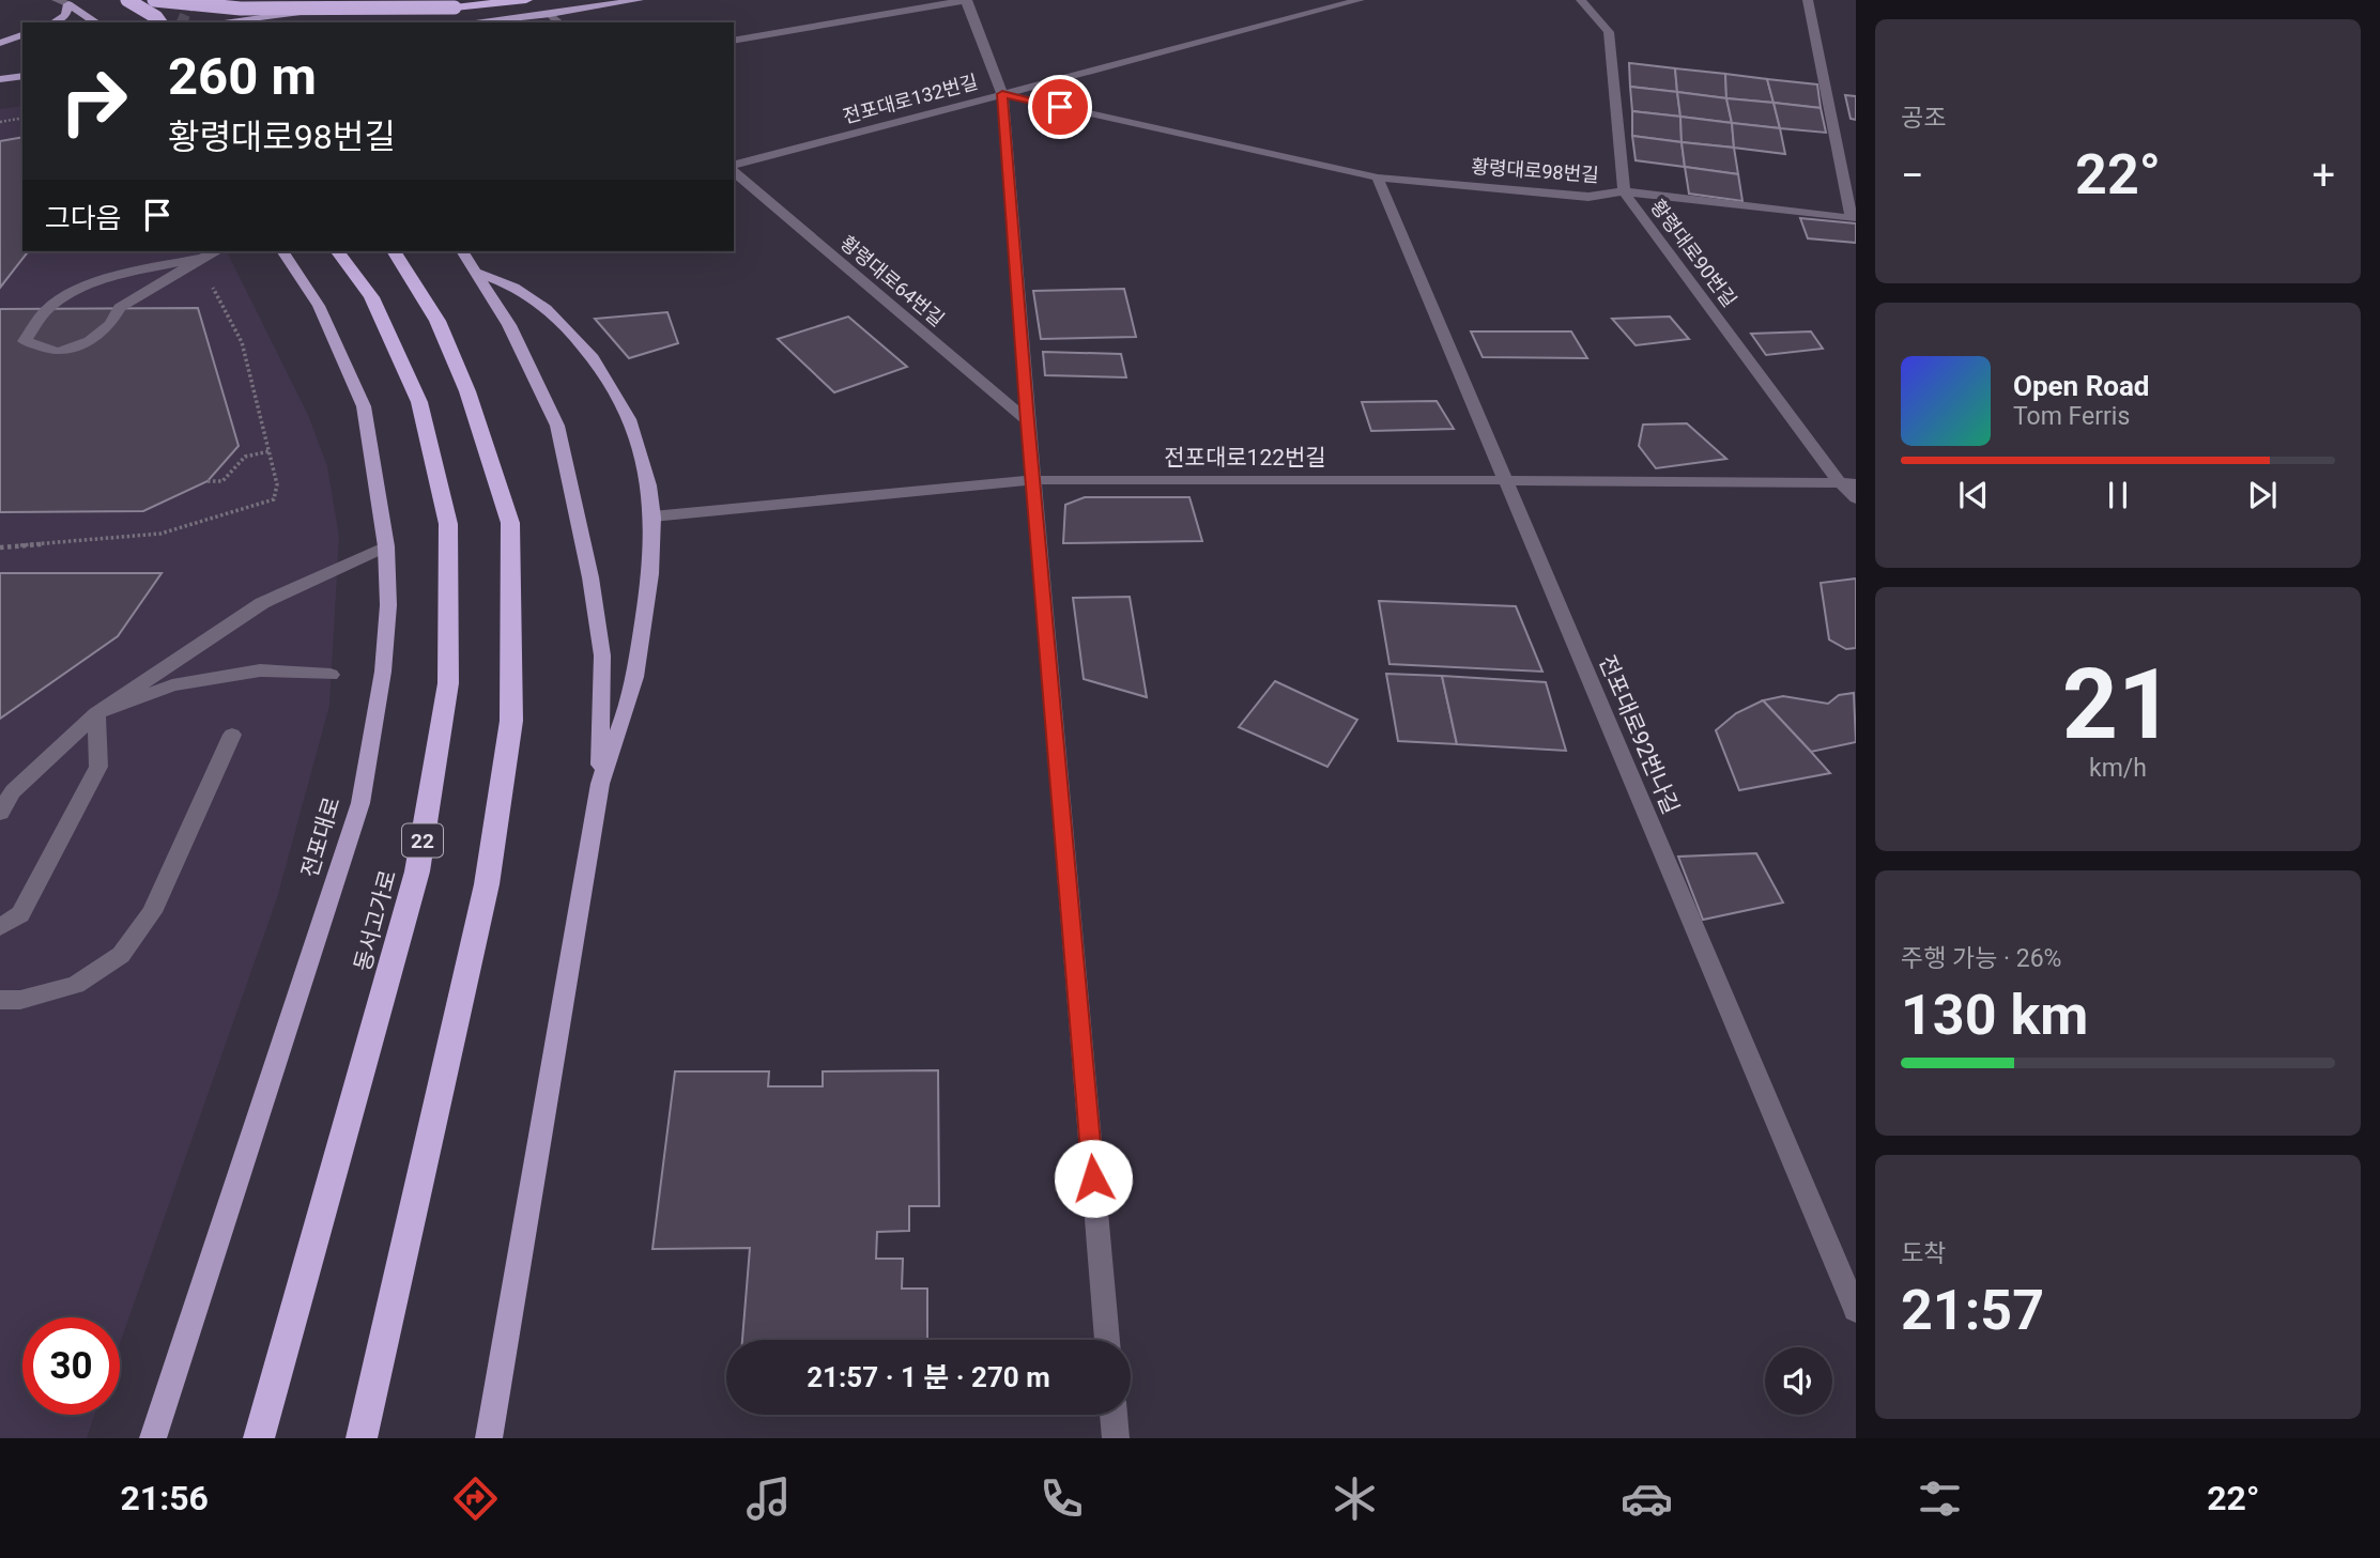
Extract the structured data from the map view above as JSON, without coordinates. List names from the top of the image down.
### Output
{
  "streets": {
    "highway": ["22", "동서고가로"],
    "main road": ["전포대로"],
    "street": [
      "전포대로132번길",
      "황령대로98번길",
      "황령대로90번길",
      "황령대로64번길",
      "전포대로122번길",
      "전포대로92번나길"
    ]
  },
  "crossings": [
    ["전포대로132번길", "황령대로98번길"],
    ["황령대로98번길", "황령대로90번길"],
    ["황령대로98번길", "전포대로92번나길"],
    ["황령대로90번길", "전포대로122번길"],
    ["전포대로122번길", "전포대로92번나길"]
  ],
  "page": {
    "tile": [
      "공조",
      ["21", "km/h"],
      ["주행 가능 · 26%", "130 km"],
      ["도착", "21:57"]
    ],
    "turn": ["260 m", "황령대로98번길"],
    "heat": ["−", "22°", "+"],
    "then": "그다음",
    "song": ["Open Road", "Tom Ferris"],
    "limit": "30",
    "trip": "21:57 · 1 분 · 270 m",
    "tabs": ["21:56", "22°"]
  }
}
